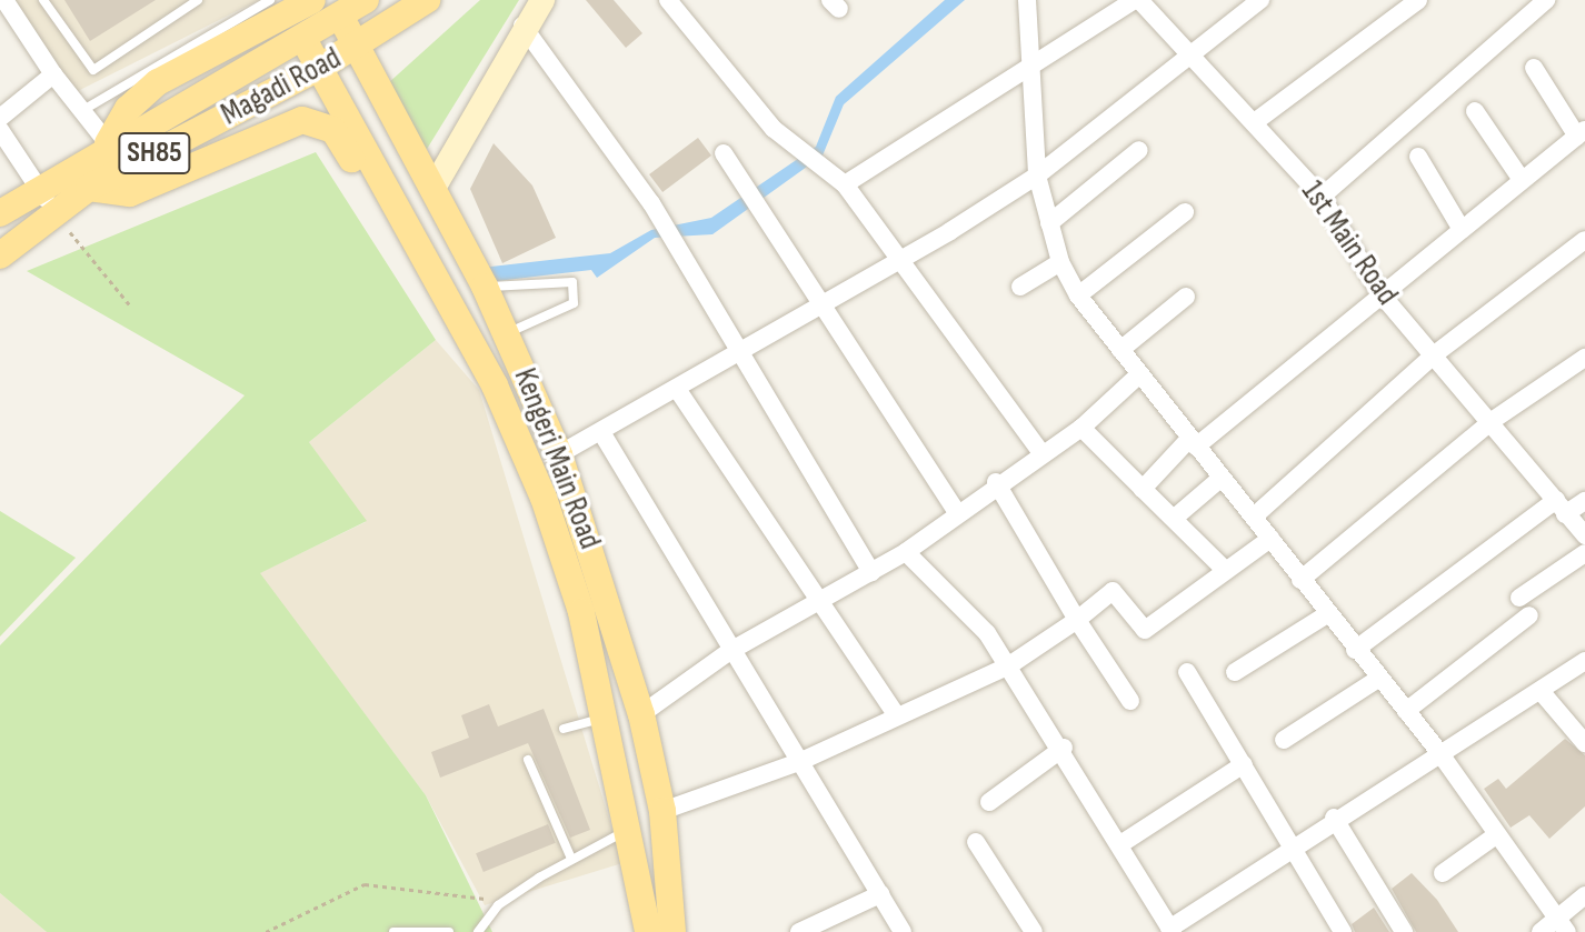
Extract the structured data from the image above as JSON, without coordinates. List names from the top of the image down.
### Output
{
  "streets": {
    "main road": ["Magadi Road", "SH85", "Kengeri Main Road"],
    "street": ["1st Main Road"]
  },
  "crossings": [
    ["Magadi Road", "Kengeri Main Road"]
  ]
}
